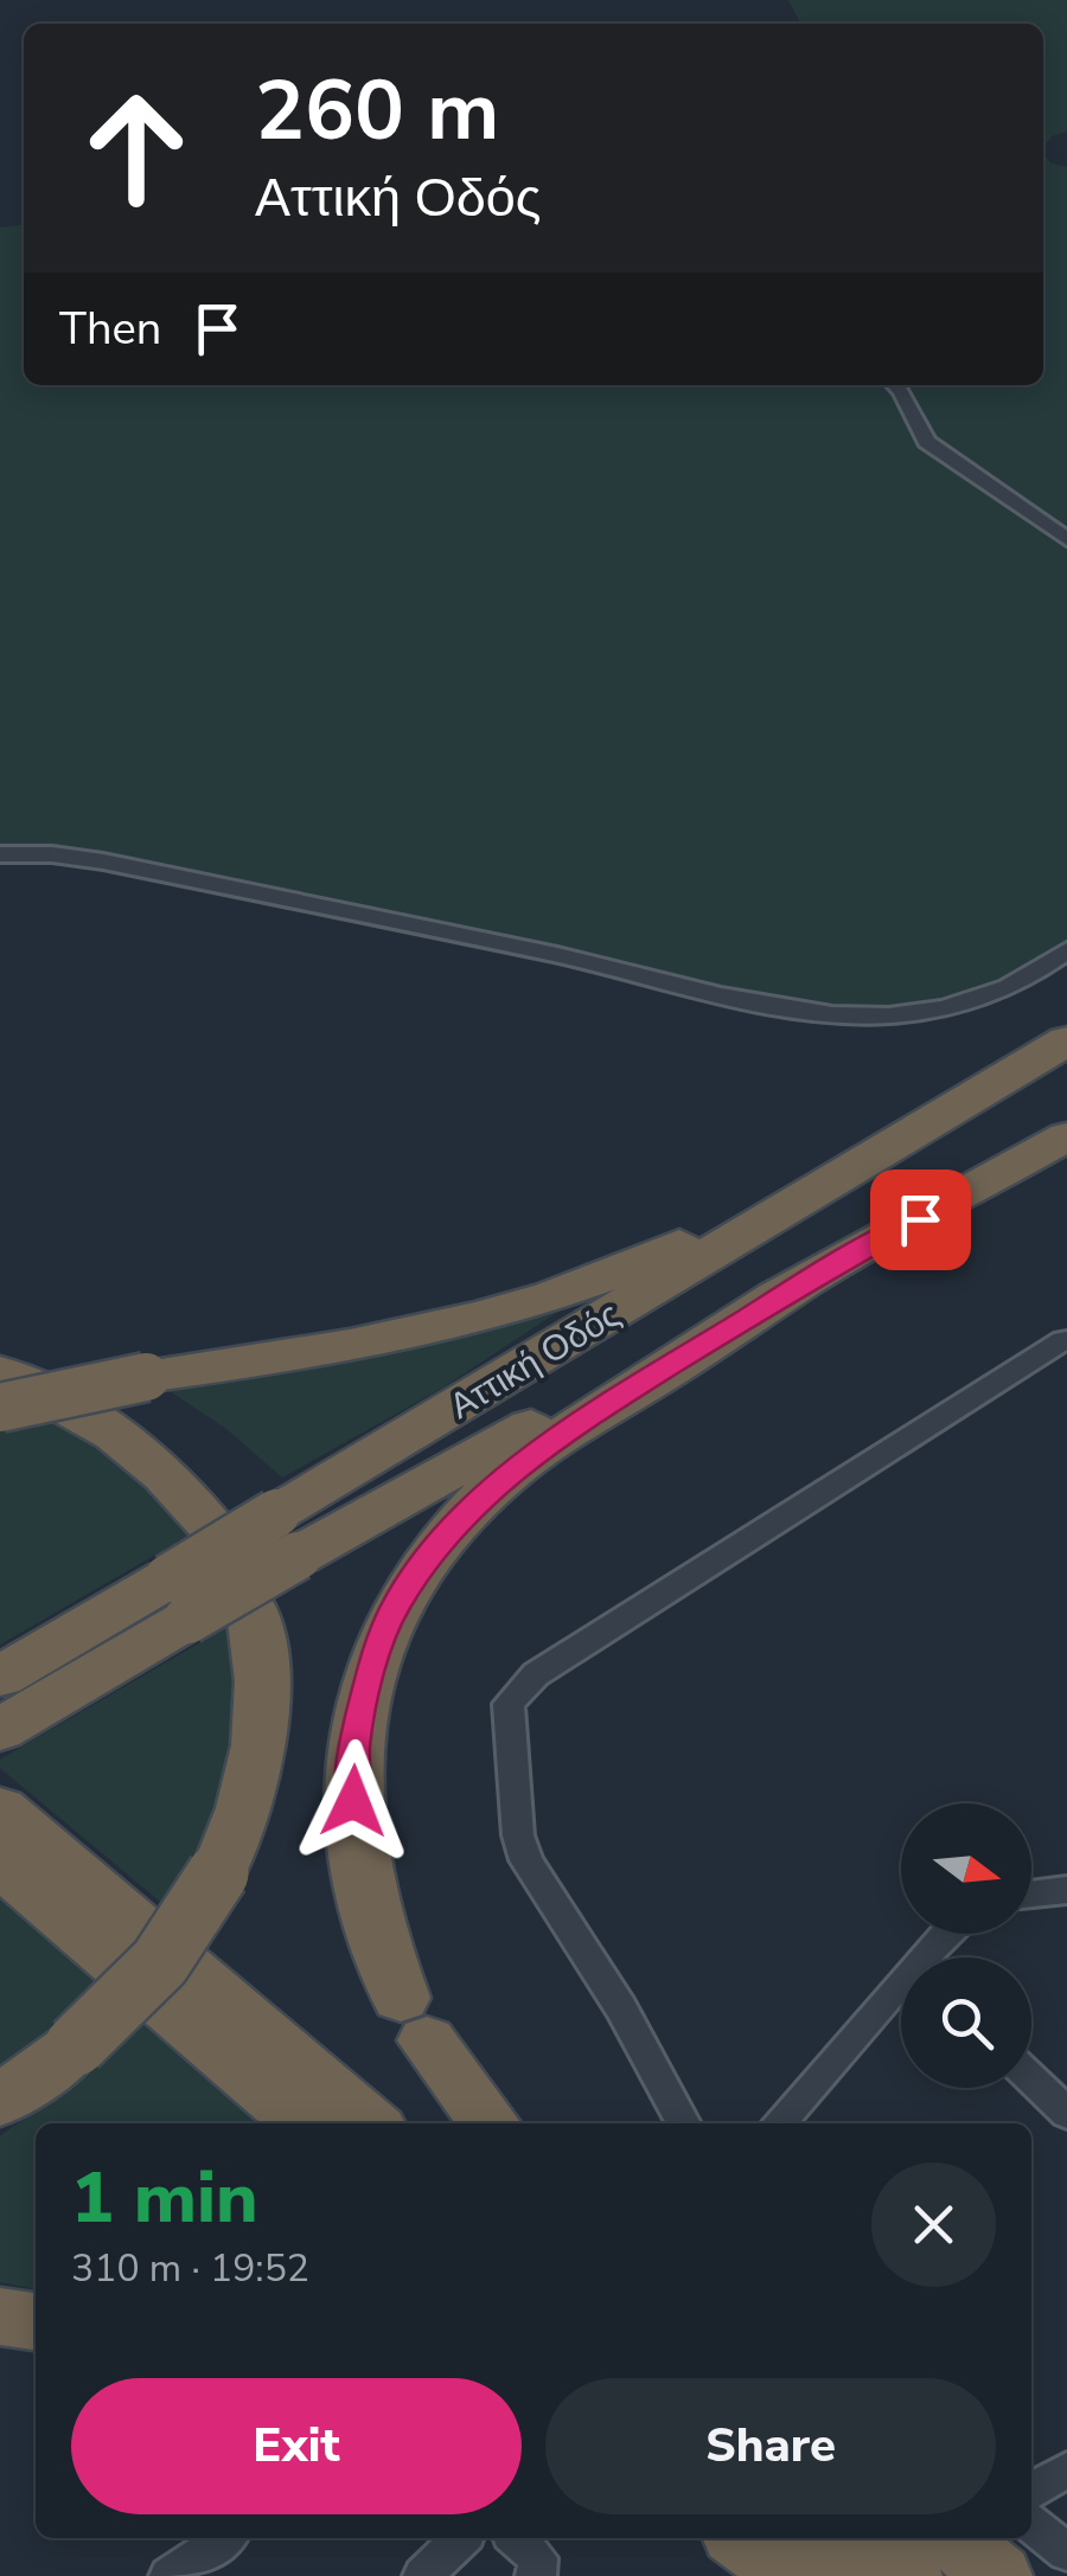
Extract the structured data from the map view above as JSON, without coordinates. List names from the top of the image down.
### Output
{
  "streets": {
    "highway": ["Αττική Οδός"]
  },
  "north": "right",
  "page": {
    "turn": ["260 m", "Αττική Οδός"],
    "then": "Then",
    "heading": ["1 min", "310 m · 19:52"],
    "buttons": ["Exit", "Share"]
  }
}
